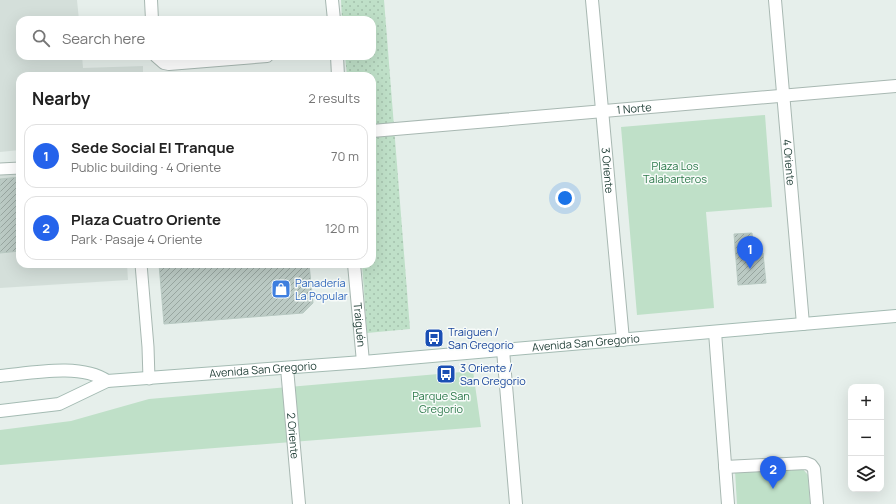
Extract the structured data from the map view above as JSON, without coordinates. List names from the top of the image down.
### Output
{
  "streets": {
    "street": [
      "1 Norte",
      "4 Oriente",
      "3 Oriente",
      "Traiguén",
      "Avenida San Gregorio",
      "2 Oriente"
    ]
  },
  "crossings": [
    ["1 Norte", "4 Oriente"],
    ["1 Norte", "3 Oriente"],
    ["4 Oriente", "Avenida San Gregorio"],
    ["3 Oriente", "Avenida San Gregorio"],
    ["Traiguén", "Avenida San Gregorio"],
    ["Avenida San Gregorio", "2 Oriente"]
  ],
  "parks": ["Plaza Los Talabarteros", "Parque San Gregorio"],
  "places": {
    "shop": ["Panadería La Popular"],
    "bus stop": ["Traiguen / San Gregorio", "3 Oriente / San Gregorio"]
  },
  "page": {
    "search": "Search here",
    "heading": ["Nearby", "2 results"],
    "list": [
      {
        "mark": "1",
        "name": "Sede Social El Tranque",
        "note": "Public building · 4 Oriente",
        "value": "70 m"
      },
      {
        "mark": "2",
        "name": "Plaza Cuatro Oriente",
        "note": "Park · Pasaje 4 Oriente",
        "value": "120 m"
      }
    ],
    "pins": ["1", "2"],
    "map_buttons": ["+", "−"]
  }
}
